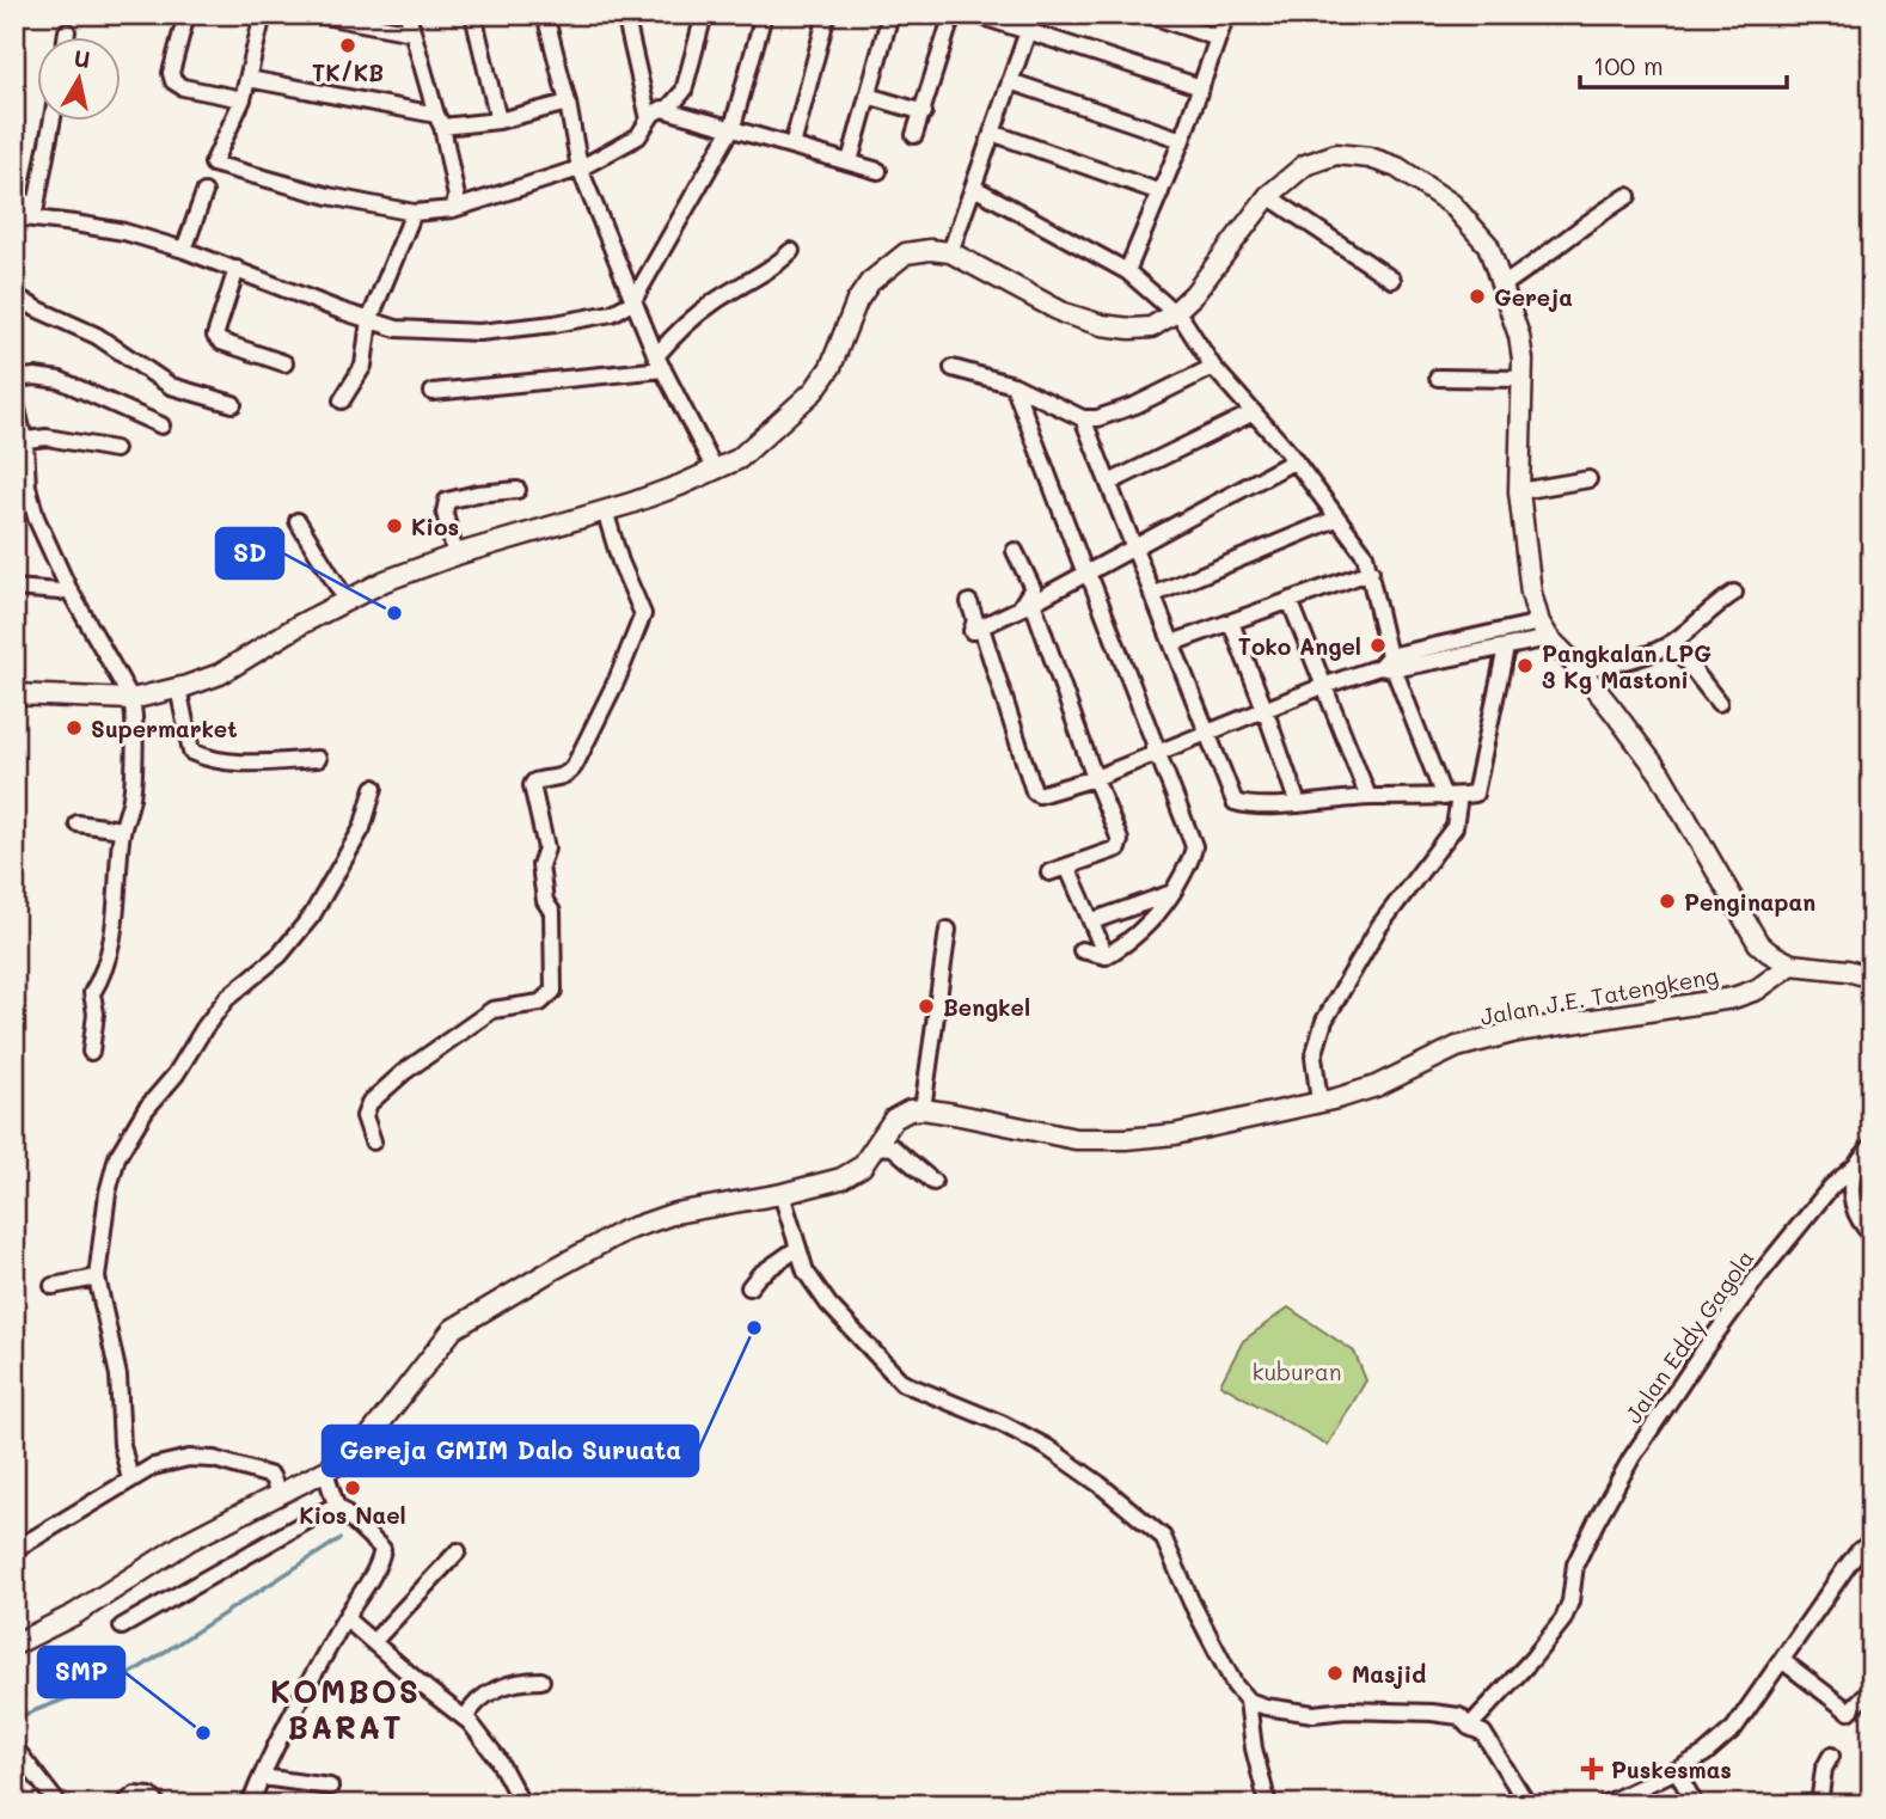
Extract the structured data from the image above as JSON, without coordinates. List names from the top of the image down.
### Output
{
  "streets": {
    "street": ["Jalan J.E. Tatengkeng", "Jalan Eddy Gagola"]
  },
  "districts": ["KOMBOS BARAT"],
  "parks": ["kuburan"],
  "places": {
    "other": [
      "TK/KB",
      "Gereja",
      "Kios",
      "SD",
      "Toko Angel",
      "Pangkalan LPG 3 Kg Mastoni",
      "Supermarket",
      "Penginapan",
      "Bengkel",
      "Gereja GMIM Dalo Suruata",
      "Kios Nael",
      "Masjid",
      "SMP"
    ],
    "health": ["Puskesmas"]
  },
  "scale_bar": "100 m",
  "north": "top"
}
